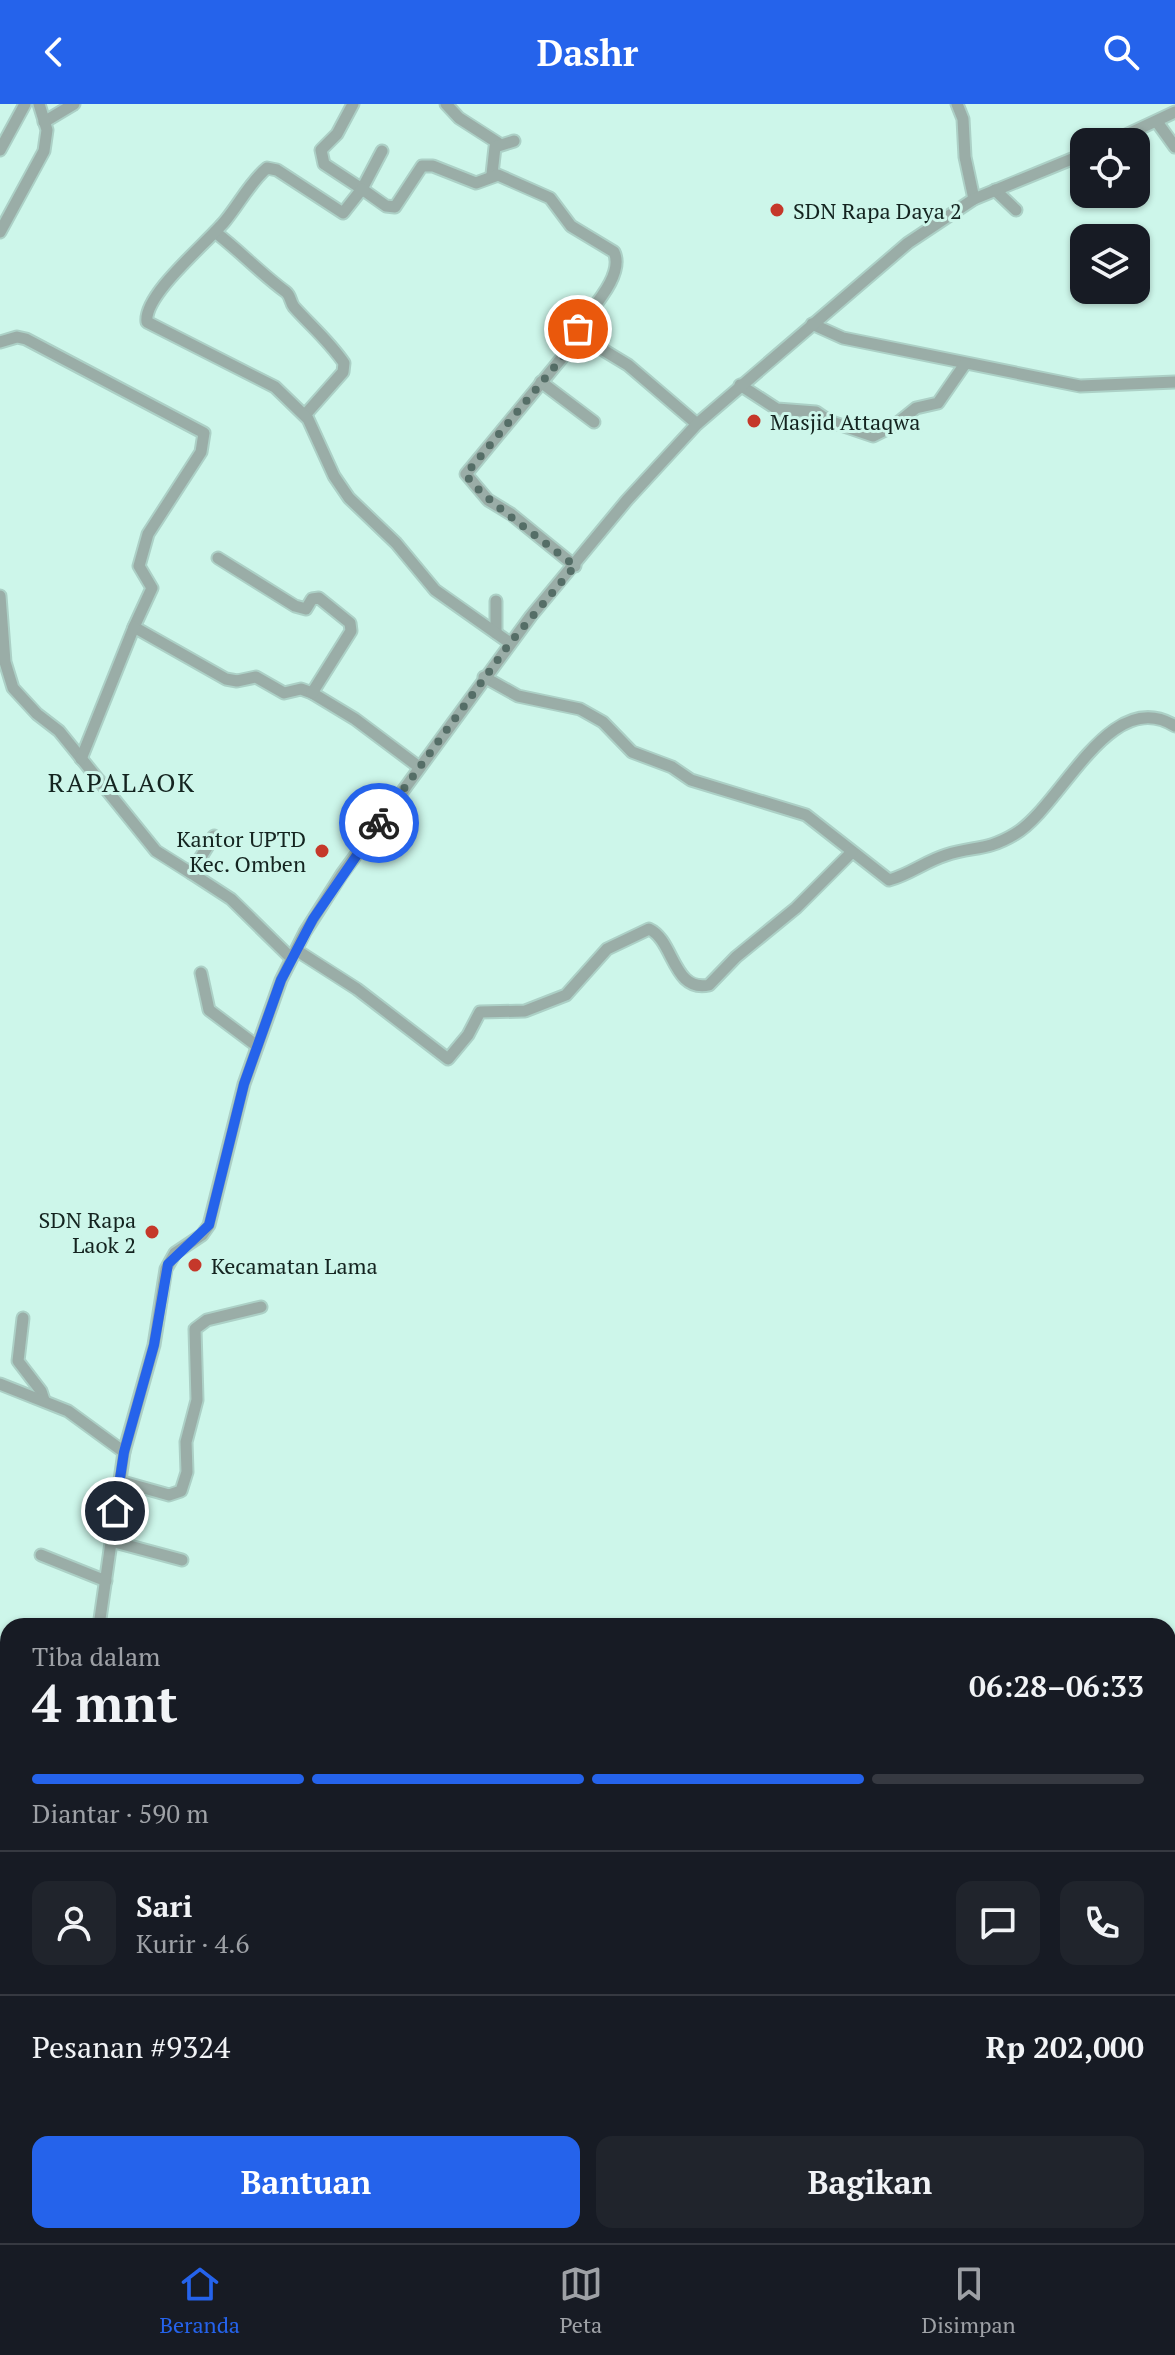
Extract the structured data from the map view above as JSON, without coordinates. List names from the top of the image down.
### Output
{
  "districts": ["RAPALAOK"],
  "places": [
    "SDN Rapa Daya 2",
    "Masjid Attaqwa",
    "Kantor UPTD Kec. Omben",
    "SDN Rapa Laok 2",
    "Kecamatan Lama"
  ],
  "page": {
    "header": "Dashr",
    "heading": ["4 mnt", "Tiba dalam", "06:28–06:33"],
    "panel": [
      "Sari",
      "Kurir · 4.6",
      "Pesanan #9324",
      "Rp 202,000"
    ],
    "bar": "Diantar · 590 m",
    "buttons": ["Bantuan", "Bagikan"],
    "tabs": ["Beranda", "Peta", "Disimpan"]
  }
}
